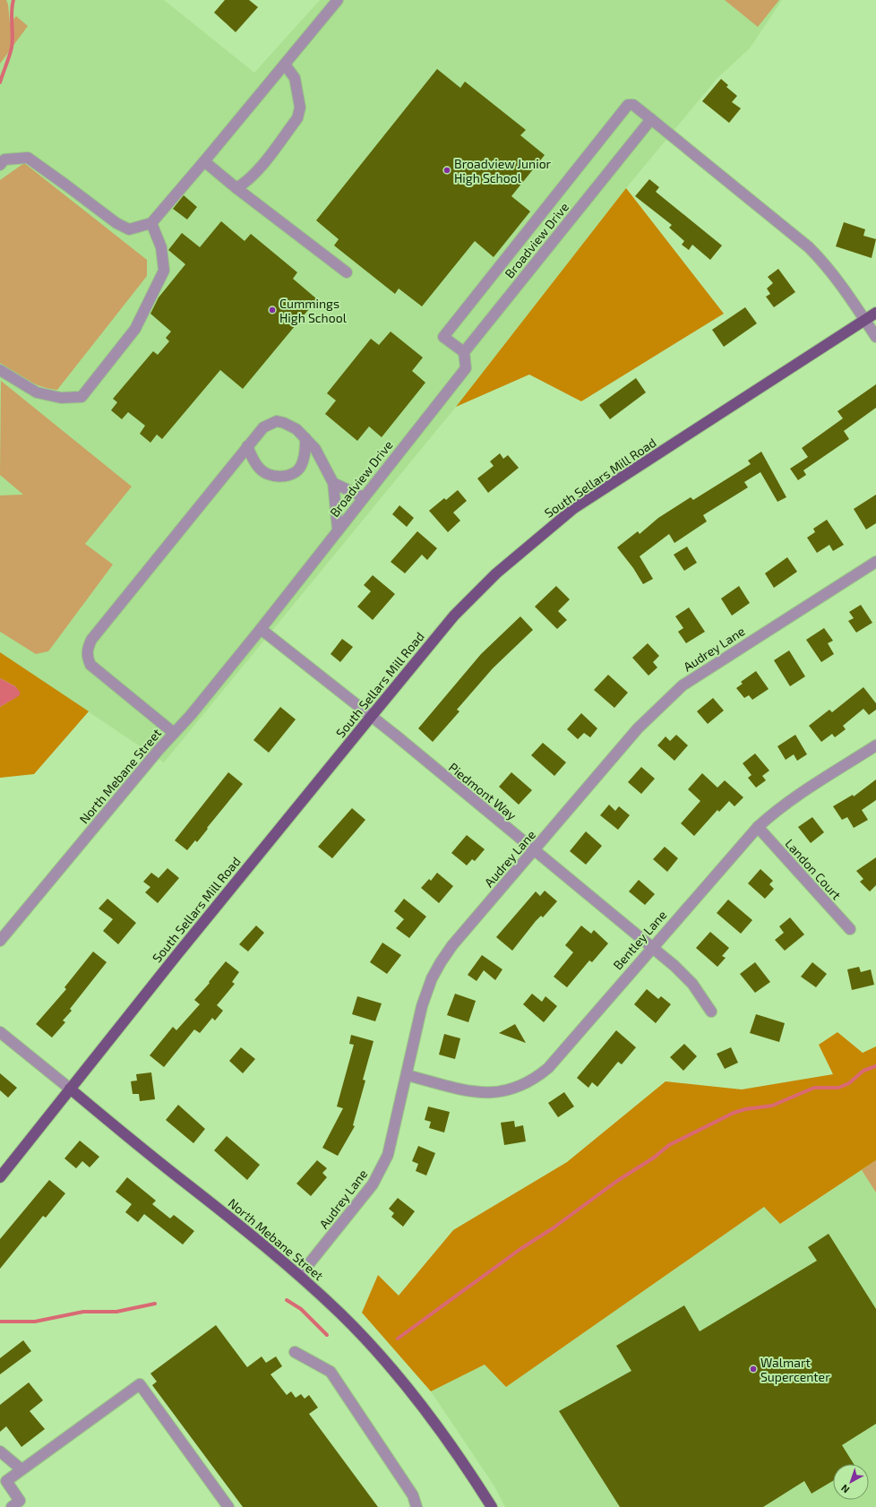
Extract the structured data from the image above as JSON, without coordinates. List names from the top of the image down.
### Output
{
  "streets": {
    "main road": ["South Sellars Mill Road", "North Mebane Street"],
    "street": [
      "Broadview Drive",
      "Audrey Lane",
      "Piedmont Way",
      "Landon Court",
      "Bentley Lane"
    ]
  },
  "crossings": [
    ["Broadview Drive", "North Mebane Street"],
    ["Broadview Drive", "Piedmont Way"],
    ["South Sellars Mill Road", "North Mebane Street"],
    ["South Sellars Mill Road", "Piedmont Way"],
    ["Audrey Lane", "North Mebane Street"],
    ["Audrey Lane", "Piedmont Way"],
    ["Audrey Lane", "Bentley Lane"],
    ["North Mebane Street", "Piedmont Way"],
    ["Piedmont Way", "Bentley Lane"],
    ["Landon Court", "Bentley Lane"]
  ],
  "places": ["Broadview Junior High School", "Cummings High School", "Walmart Supercenter"],
  "north": "bottom left"
}
